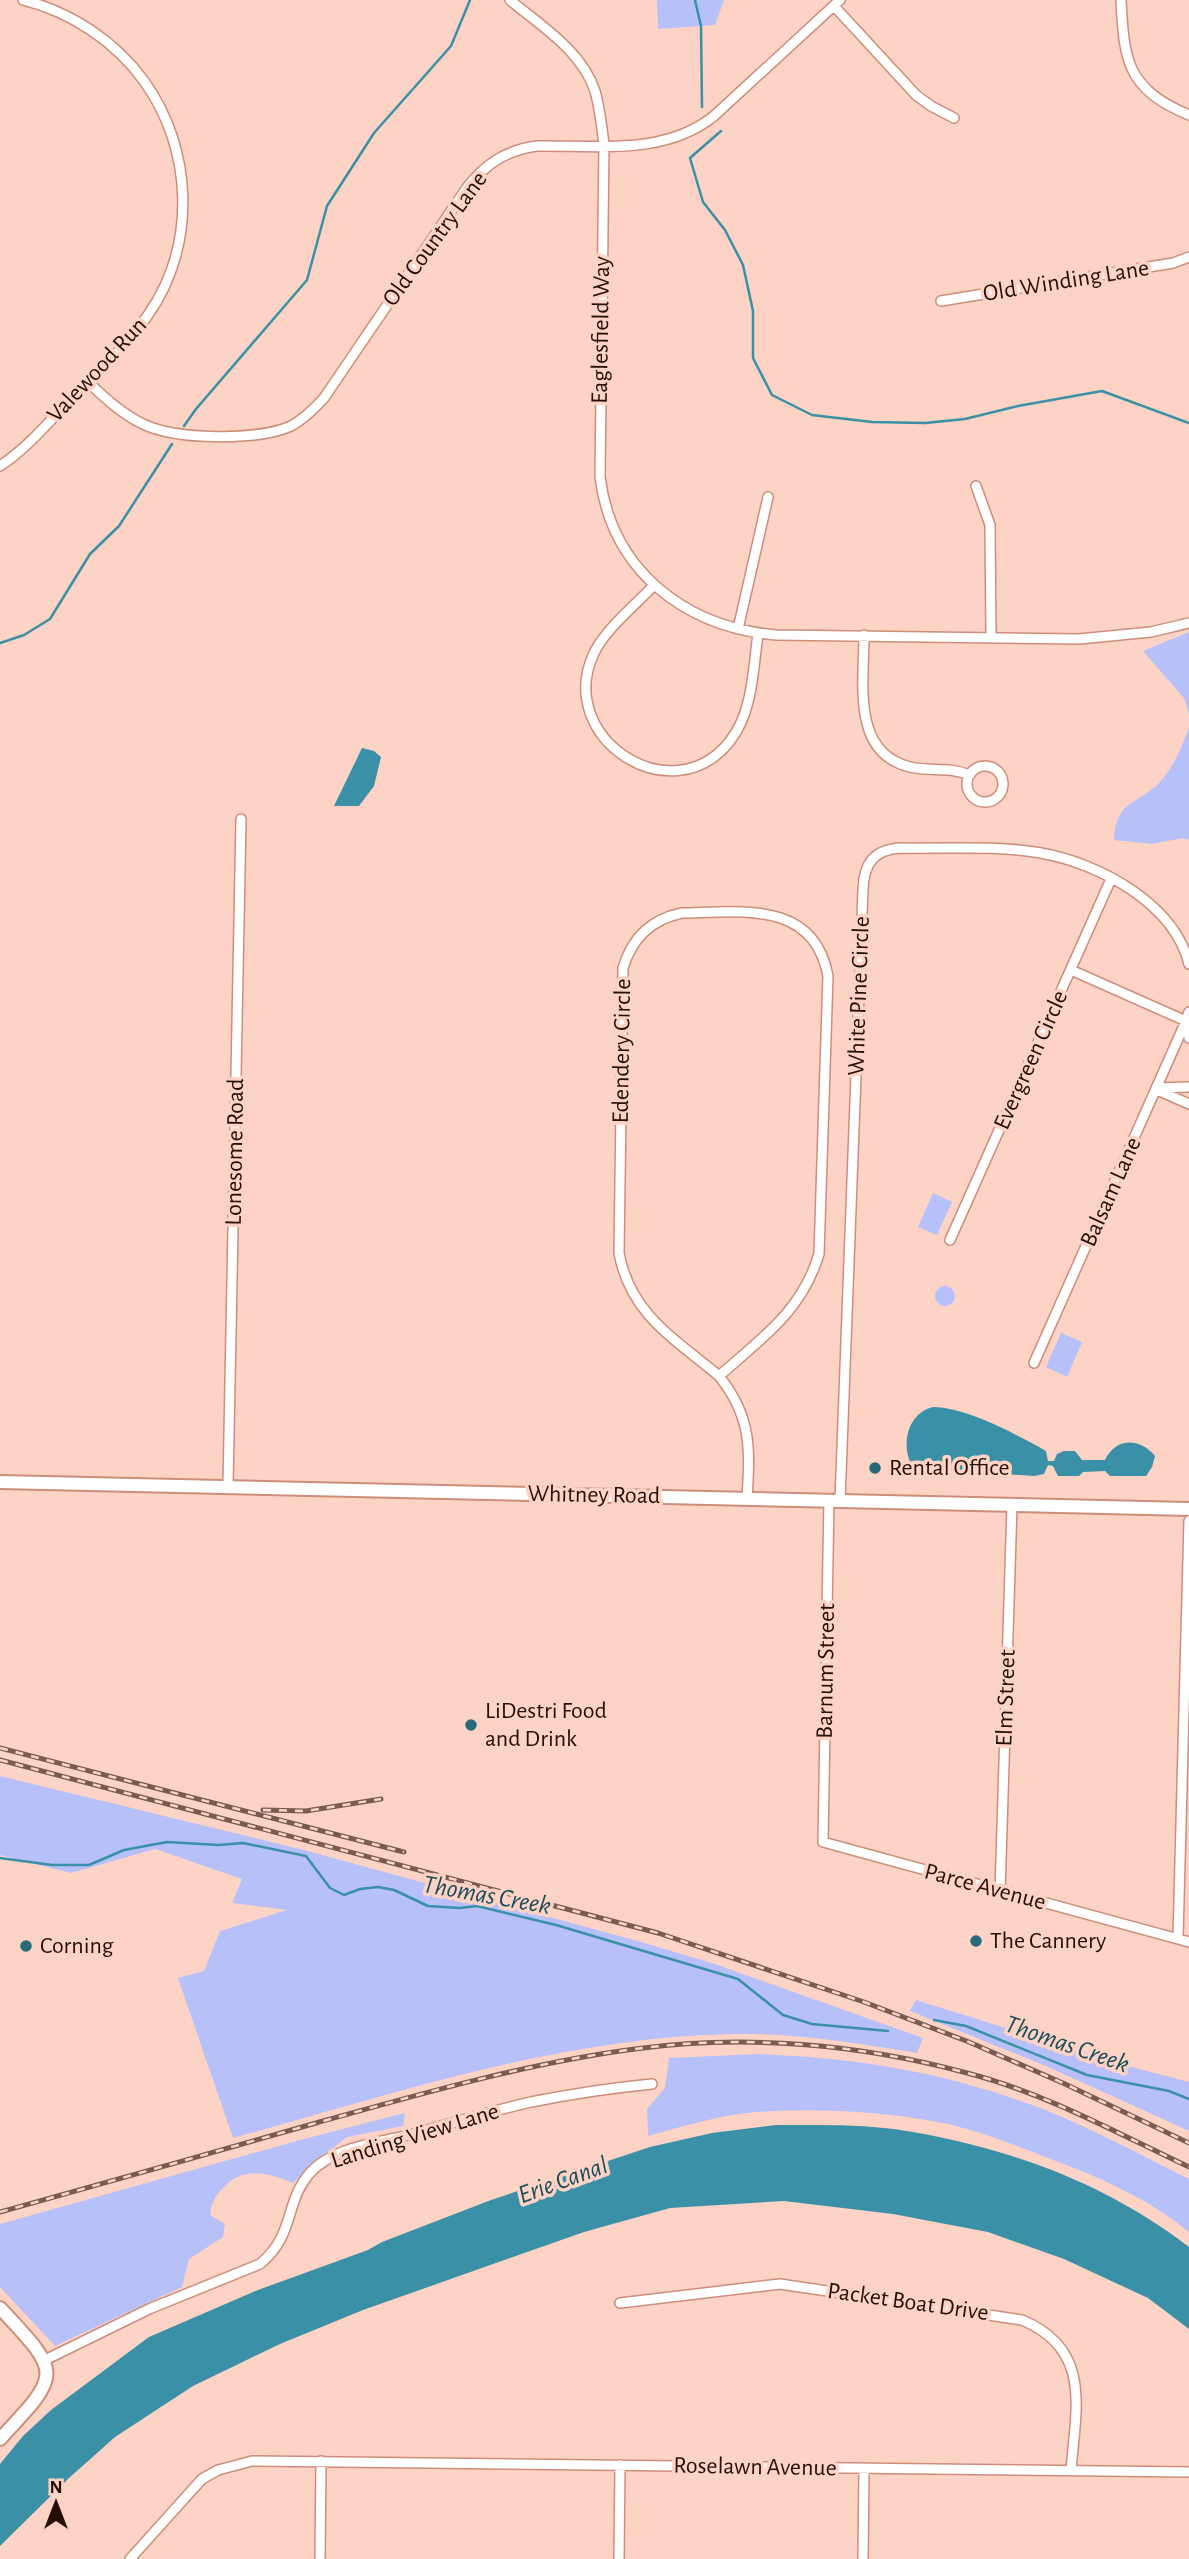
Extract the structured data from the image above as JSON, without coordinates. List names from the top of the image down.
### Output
{
  "streets": {
    "main road": ["Whitney Road"],
    "street": [
      "Old Country Lane",
      "Old Winding Lane",
      "Eaglesfield Way",
      "Valewood Run",
      "White Pine Circle",
      "Edendery Circle",
      "Evergreen Circle",
      "Lonesome Road",
      "Balsam Lane",
      "Barnum Street",
      "Elm Street",
      "Parce Avenue",
      "Landing View Lane",
      "Packet Boat Drive",
      "Roselawn Avenue"
    ]
  },
  "crossings": [
    ["Old Country Lane", "Eaglesfield Way"],
    ["Old Country Lane", "Valewood Run"],
    ["White Pine Circle", "Evergreen Circle"],
    ["White Pine Circle", "Whitney Road"],
    ["White Pine Circle", "Barnum Street"],
    ["Edendery Circle", "Whitney Road"],
    ["Lonesome Road", "Whitney Road"],
    ["Whitney Road", "Barnum Street"],
    ["Whitney Road", "Elm Street"],
    ["Barnum Street", "Parce Avenue"],
    ["Elm Street", "Parce Avenue"],
    ["Packet Boat Drive", "Roselawn Avenue"]
  ],
  "water": ["Thomas Creek", "Erie Canal"],
  "places": [
    "Rental Office",
    "LiDestri Food and Drink",
    "The Cannery",
    "Corning"
  ],
  "north": "top"
}
